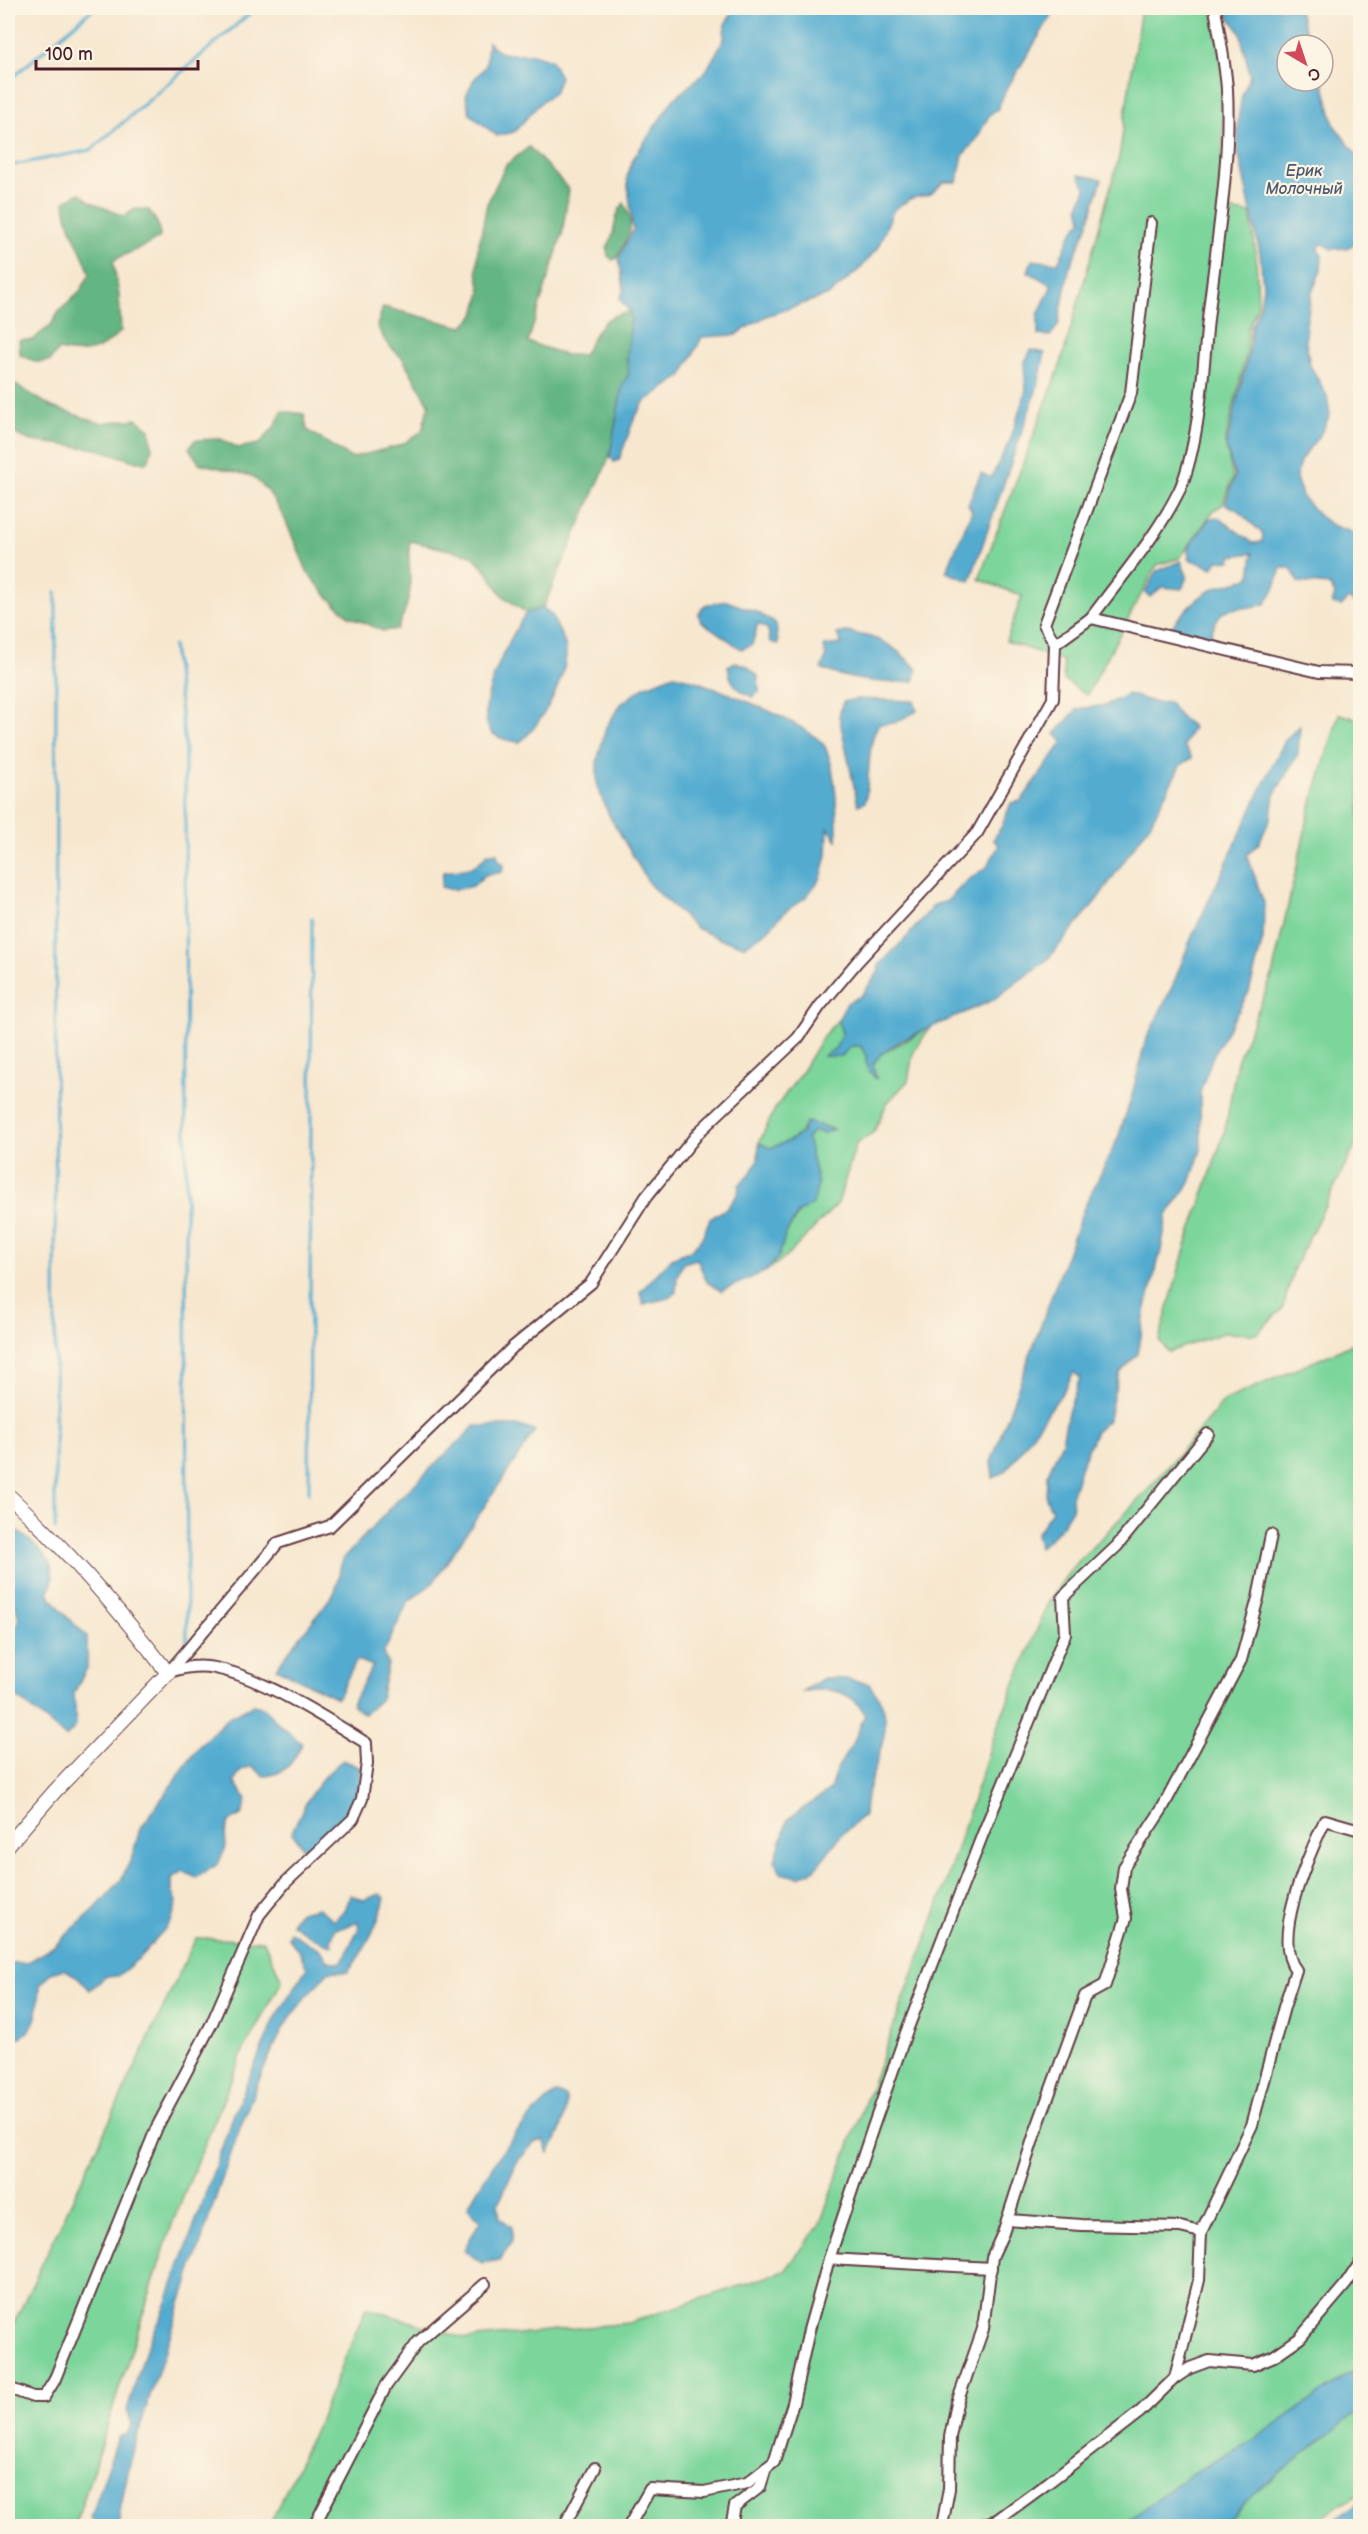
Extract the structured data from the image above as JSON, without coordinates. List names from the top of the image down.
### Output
{
  "water": ["Ерик Молочный"],
  "scale_bar": "100 m",
  "north": "bottom right"
}
